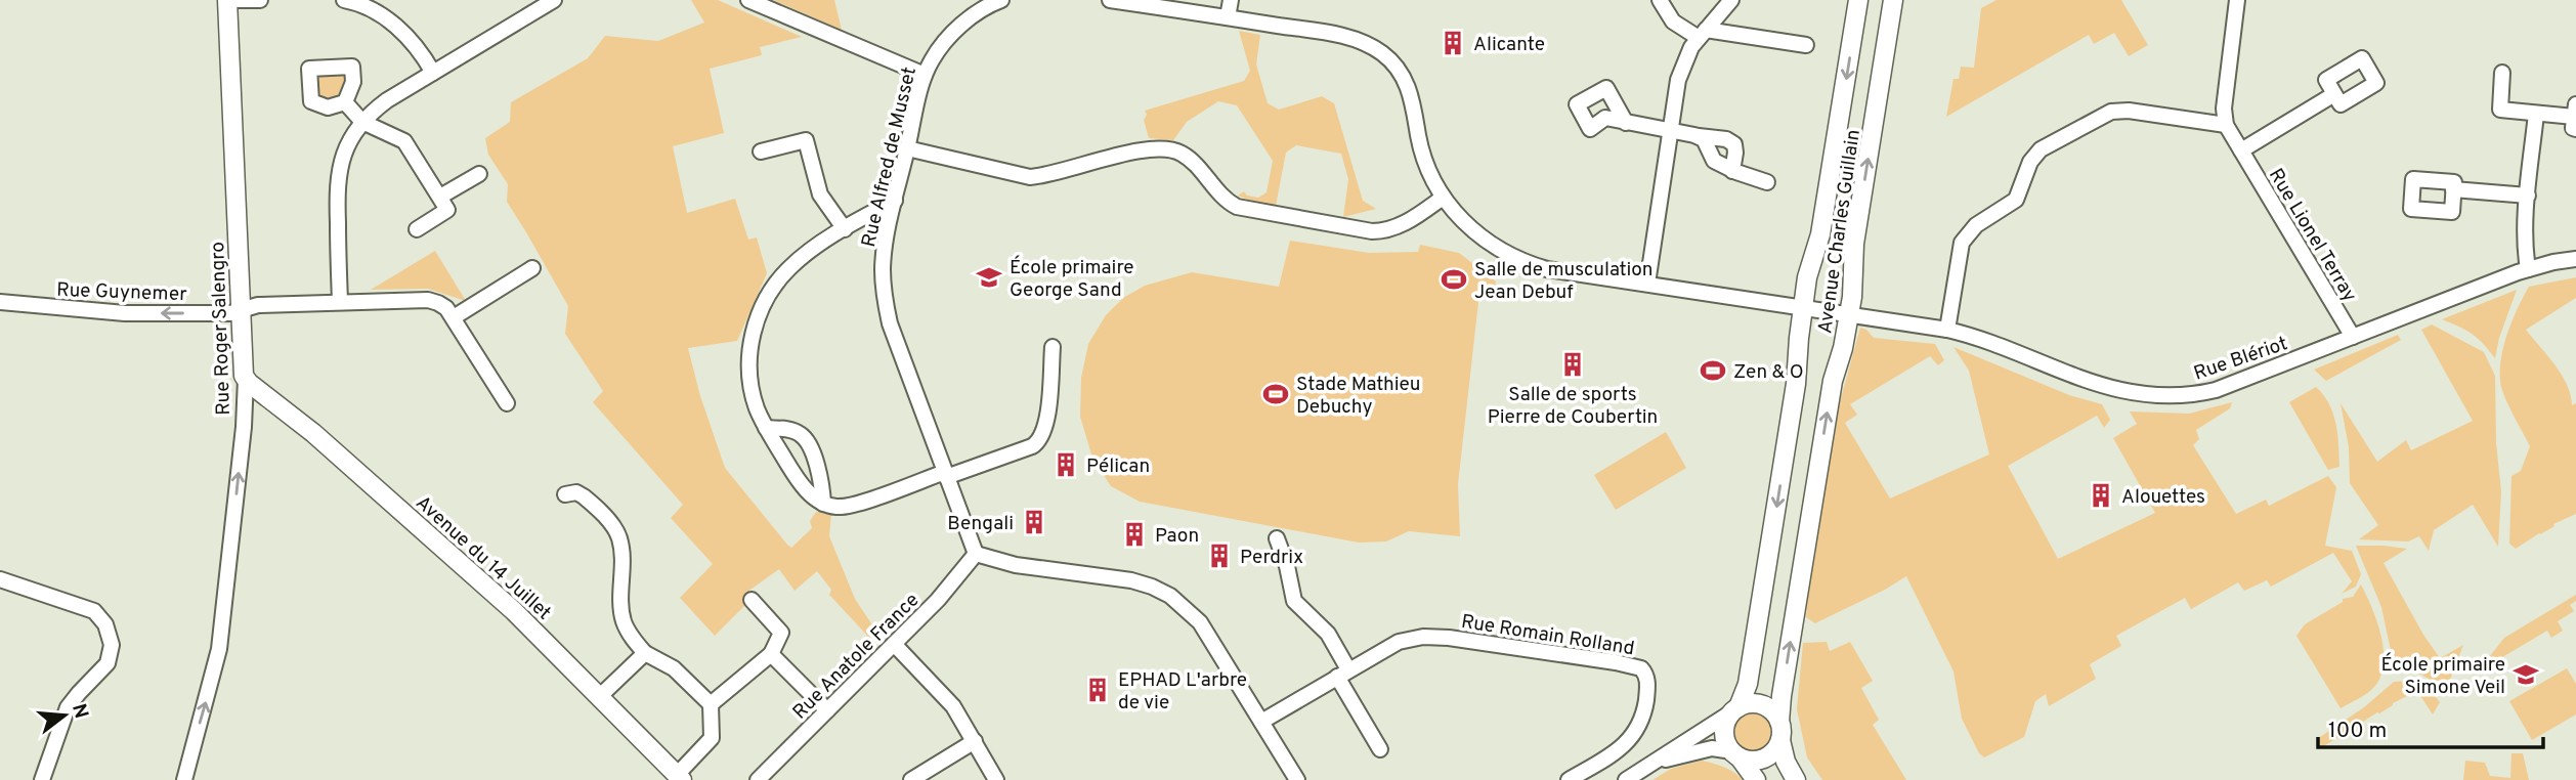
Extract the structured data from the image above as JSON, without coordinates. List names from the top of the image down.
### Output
{
  "streets": {
    "street": [
      "Rue Alfred de Musset",
      "Avenue Charles Guillain",
      "Rue Lionel Terray",
      "Rue Guynemer",
      "Rue Roger Salengro",
      "Rue Blériot",
      "Avenue du 14 Juillet",
      "Rue Romain Rolland",
      "Rue Anatole France"
    ]
  },
  "crossings": [
    ["Rue Alfred de Musset", "Rue Anatole France"],
    ["Avenue Charles Guillain", "Rue Blériot"],
    ["Rue Lionel Terray", "Rue Blériot"],
    ["Rue Guynemer", "Rue Roger Salengro"],
    ["Rue Roger Salengro", "Avenue du 14 Juillet"]
  ],
  "one_way": ["Rue Guynemer", "Rue Roger Salengro"],
  "places": {
    "building": [
      "Alicante",
      "Salle de sports Pierre de Coubertin",
      "Pélican",
      "Alouettes",
      "Bengali",
      "Paon",
      "Perdrix",
      "EPHAD L'arbre de vie"
    ],
    "school or university": ["École primaire George Sand", "École primaire Simone Veil"],
    "sports": ["Salle de musculation Jean Debuf", "Zen & O", "Stade Mathieu Debuchy"]
  },
  "scale_bar": "100 m",
  "north": "right"
}
